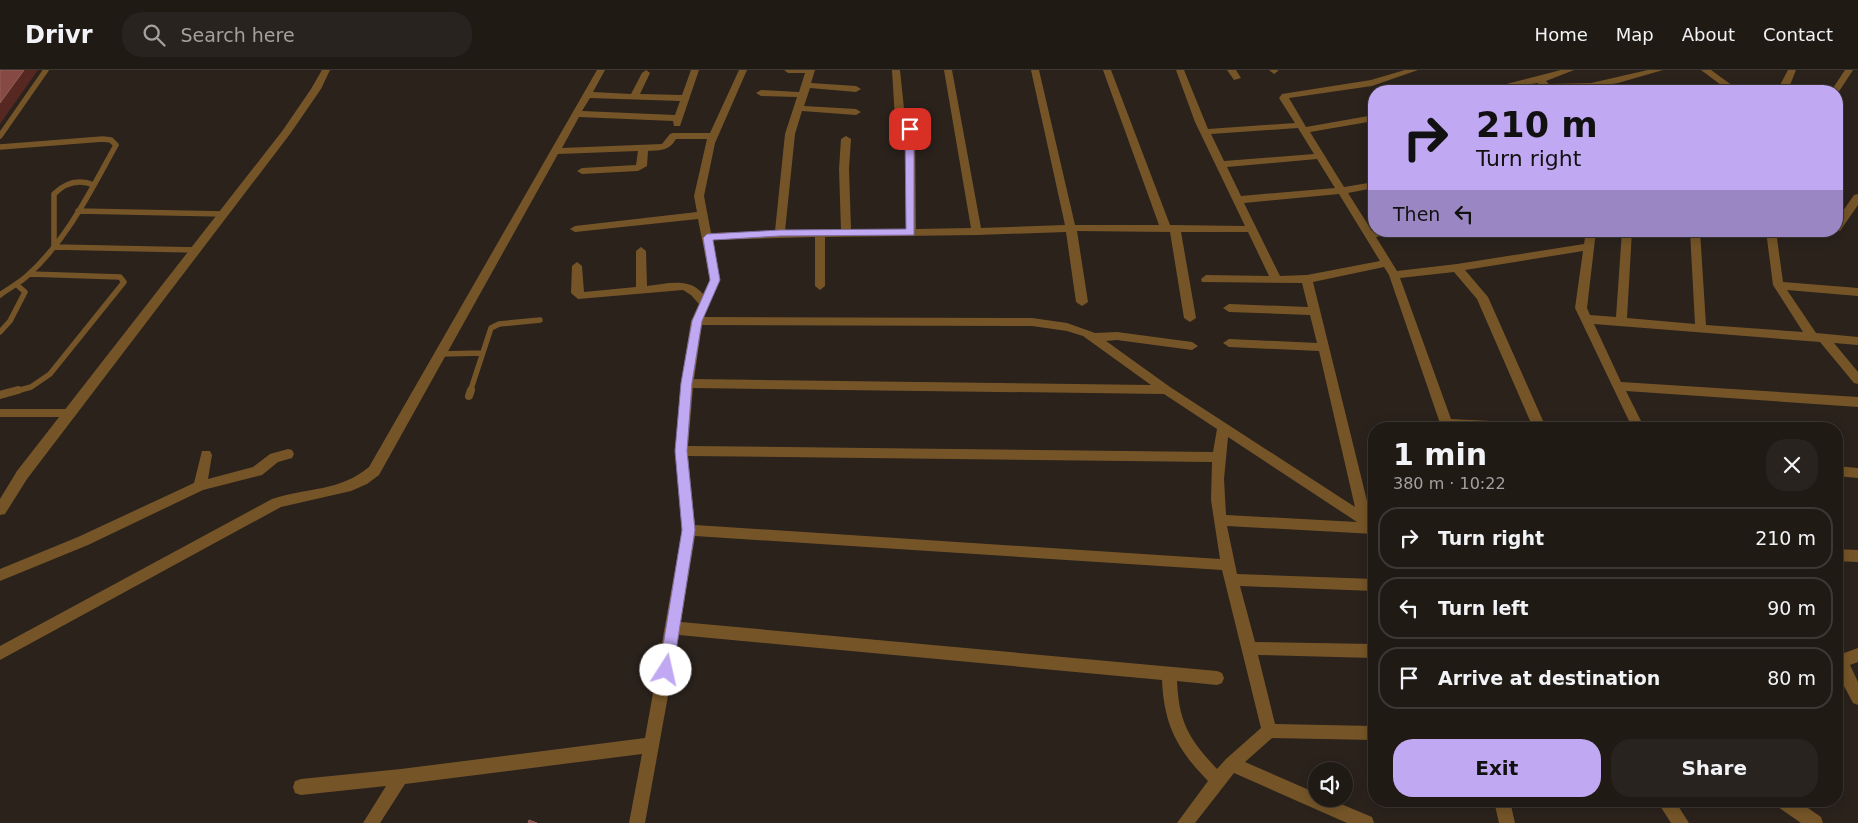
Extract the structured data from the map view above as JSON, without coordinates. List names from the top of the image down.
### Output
{
  "page": {
    "header": "Drivr",
    "search": "Search here",
    "nav": [
      "Home",
      "Map",
      "About",
      "Contact"
    ],
    "turn": ["210 m", "Turn right"],
    "then": "Then",
    "heading": ["1 min", "380 m · 10:22"],
    "list": [
      {
        "name": "Turn right",
        "value": "210 m"
      },
      {
        "name": "Turn left",
        "value": "90 m"
      },
      {
        "name": "Arrive at destination",
        "value": "80 m"
      }
    ],
    "buttons": ["Exit", "Share"]
  }
}
